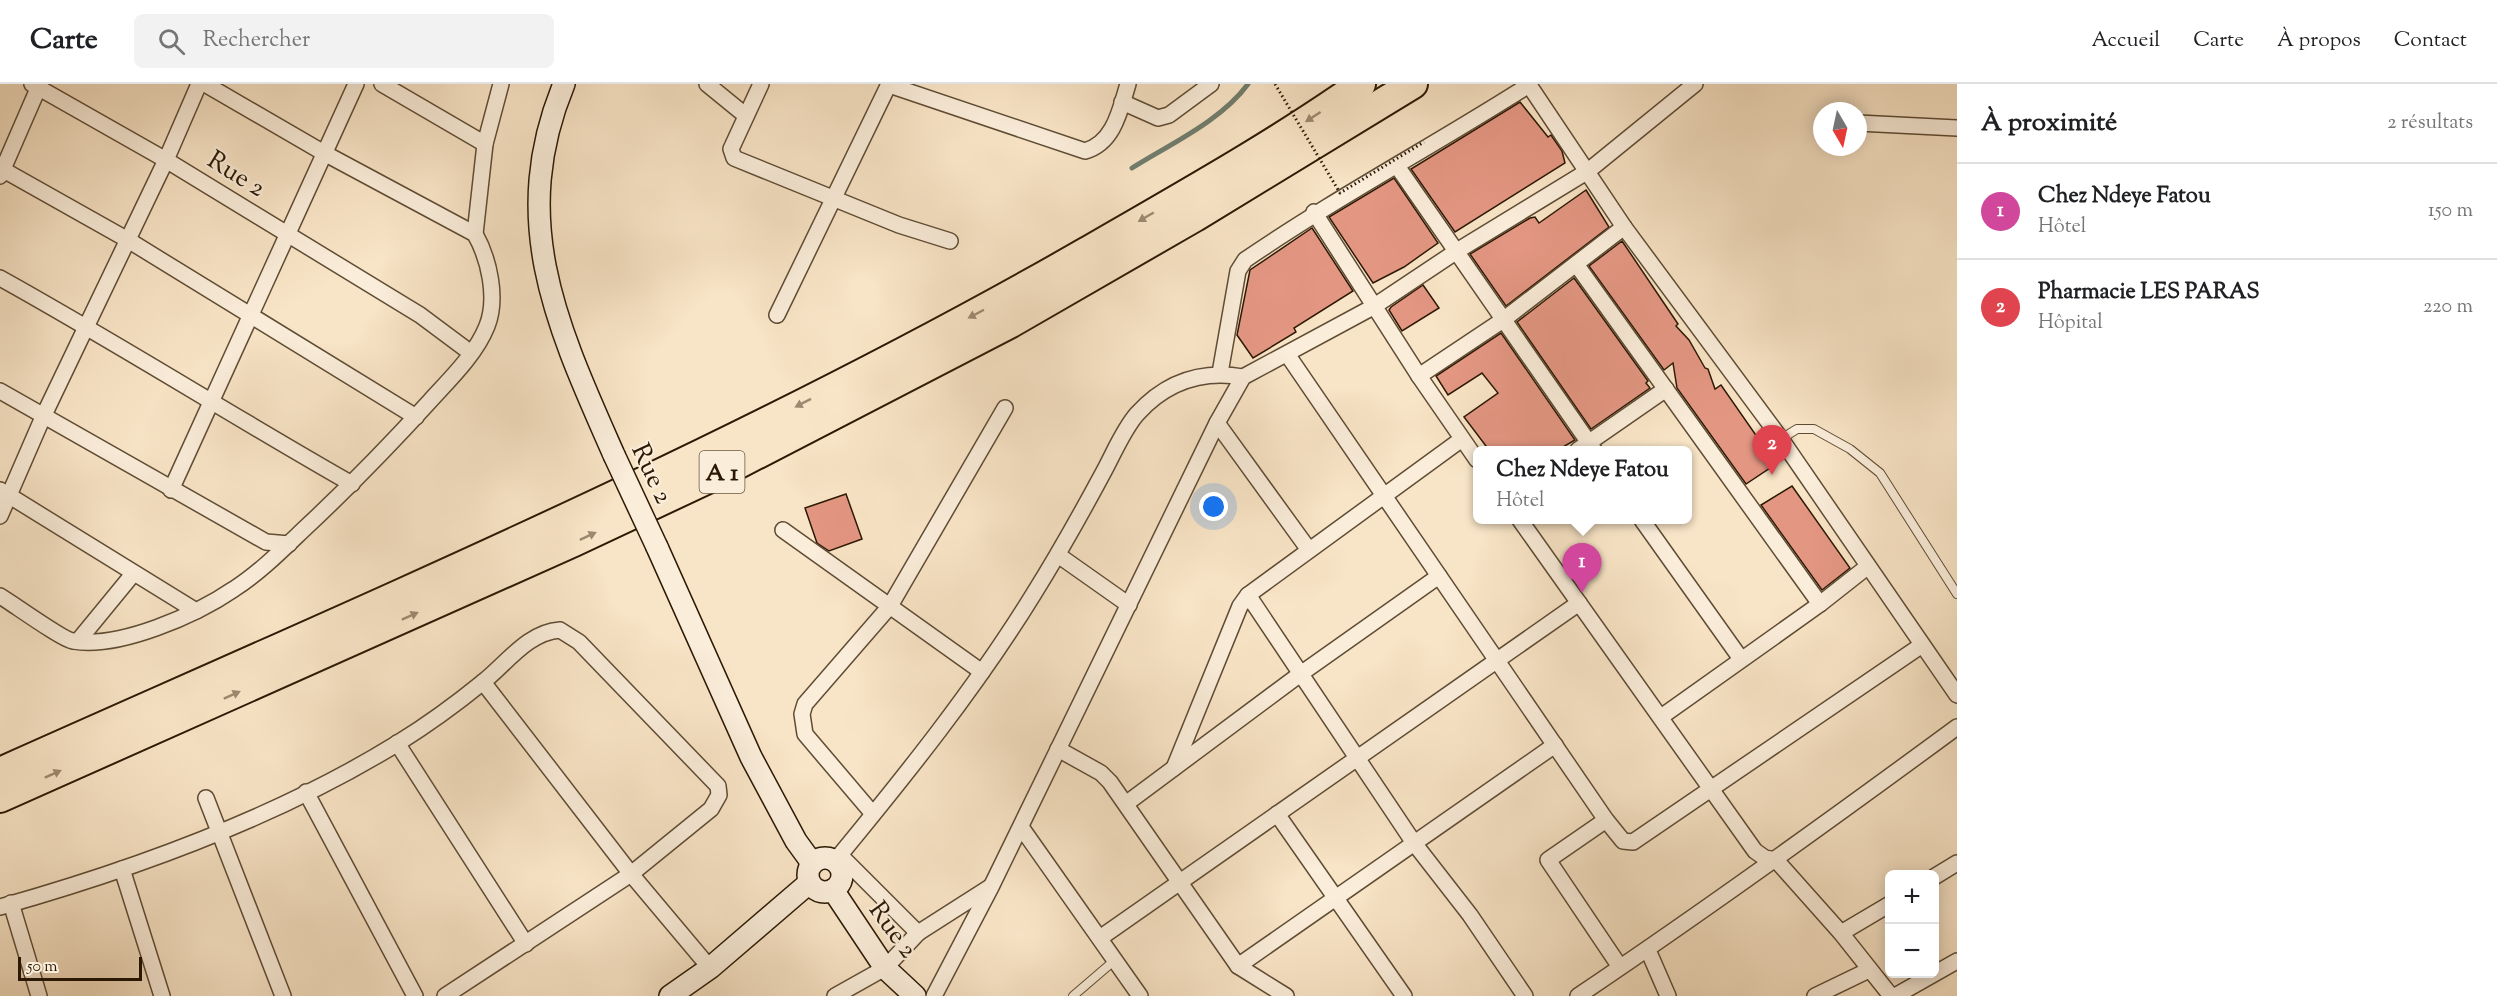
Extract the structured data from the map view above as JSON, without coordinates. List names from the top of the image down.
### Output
{
  "streets": {
    "highway": ["A 1"],
    "street": ["Rue 2"]
  },
  "scale_bar": "50 m",
  "north": "bottom",
  "page": {
    "header": "Carte",
    "search": "Rechercher",
    "nav": [
      "Accueil",
      "Carte",
      "À propos",
      "Contact"
    ],
    "heading": ["À proximité", "2 résultats"],
    "list": [
      {
        "mark": "1",
        "name": "Chez Ndeye Fatou",
        "note": "Hôtel",
        "value": "150 m"
      },
      {
        "mark": "2",
        "name": "Pharmacie LES PARAS",
        "note": "Hôpital",
        "value": "220 m"
      }
    ],
    "pins": ["2", "1"],
    "popup": ["Chez Ndeye Fatou", "Hôtel"],
    "map_buttons": ["+", "−"],
    "scale": "50 m"
  }
}
